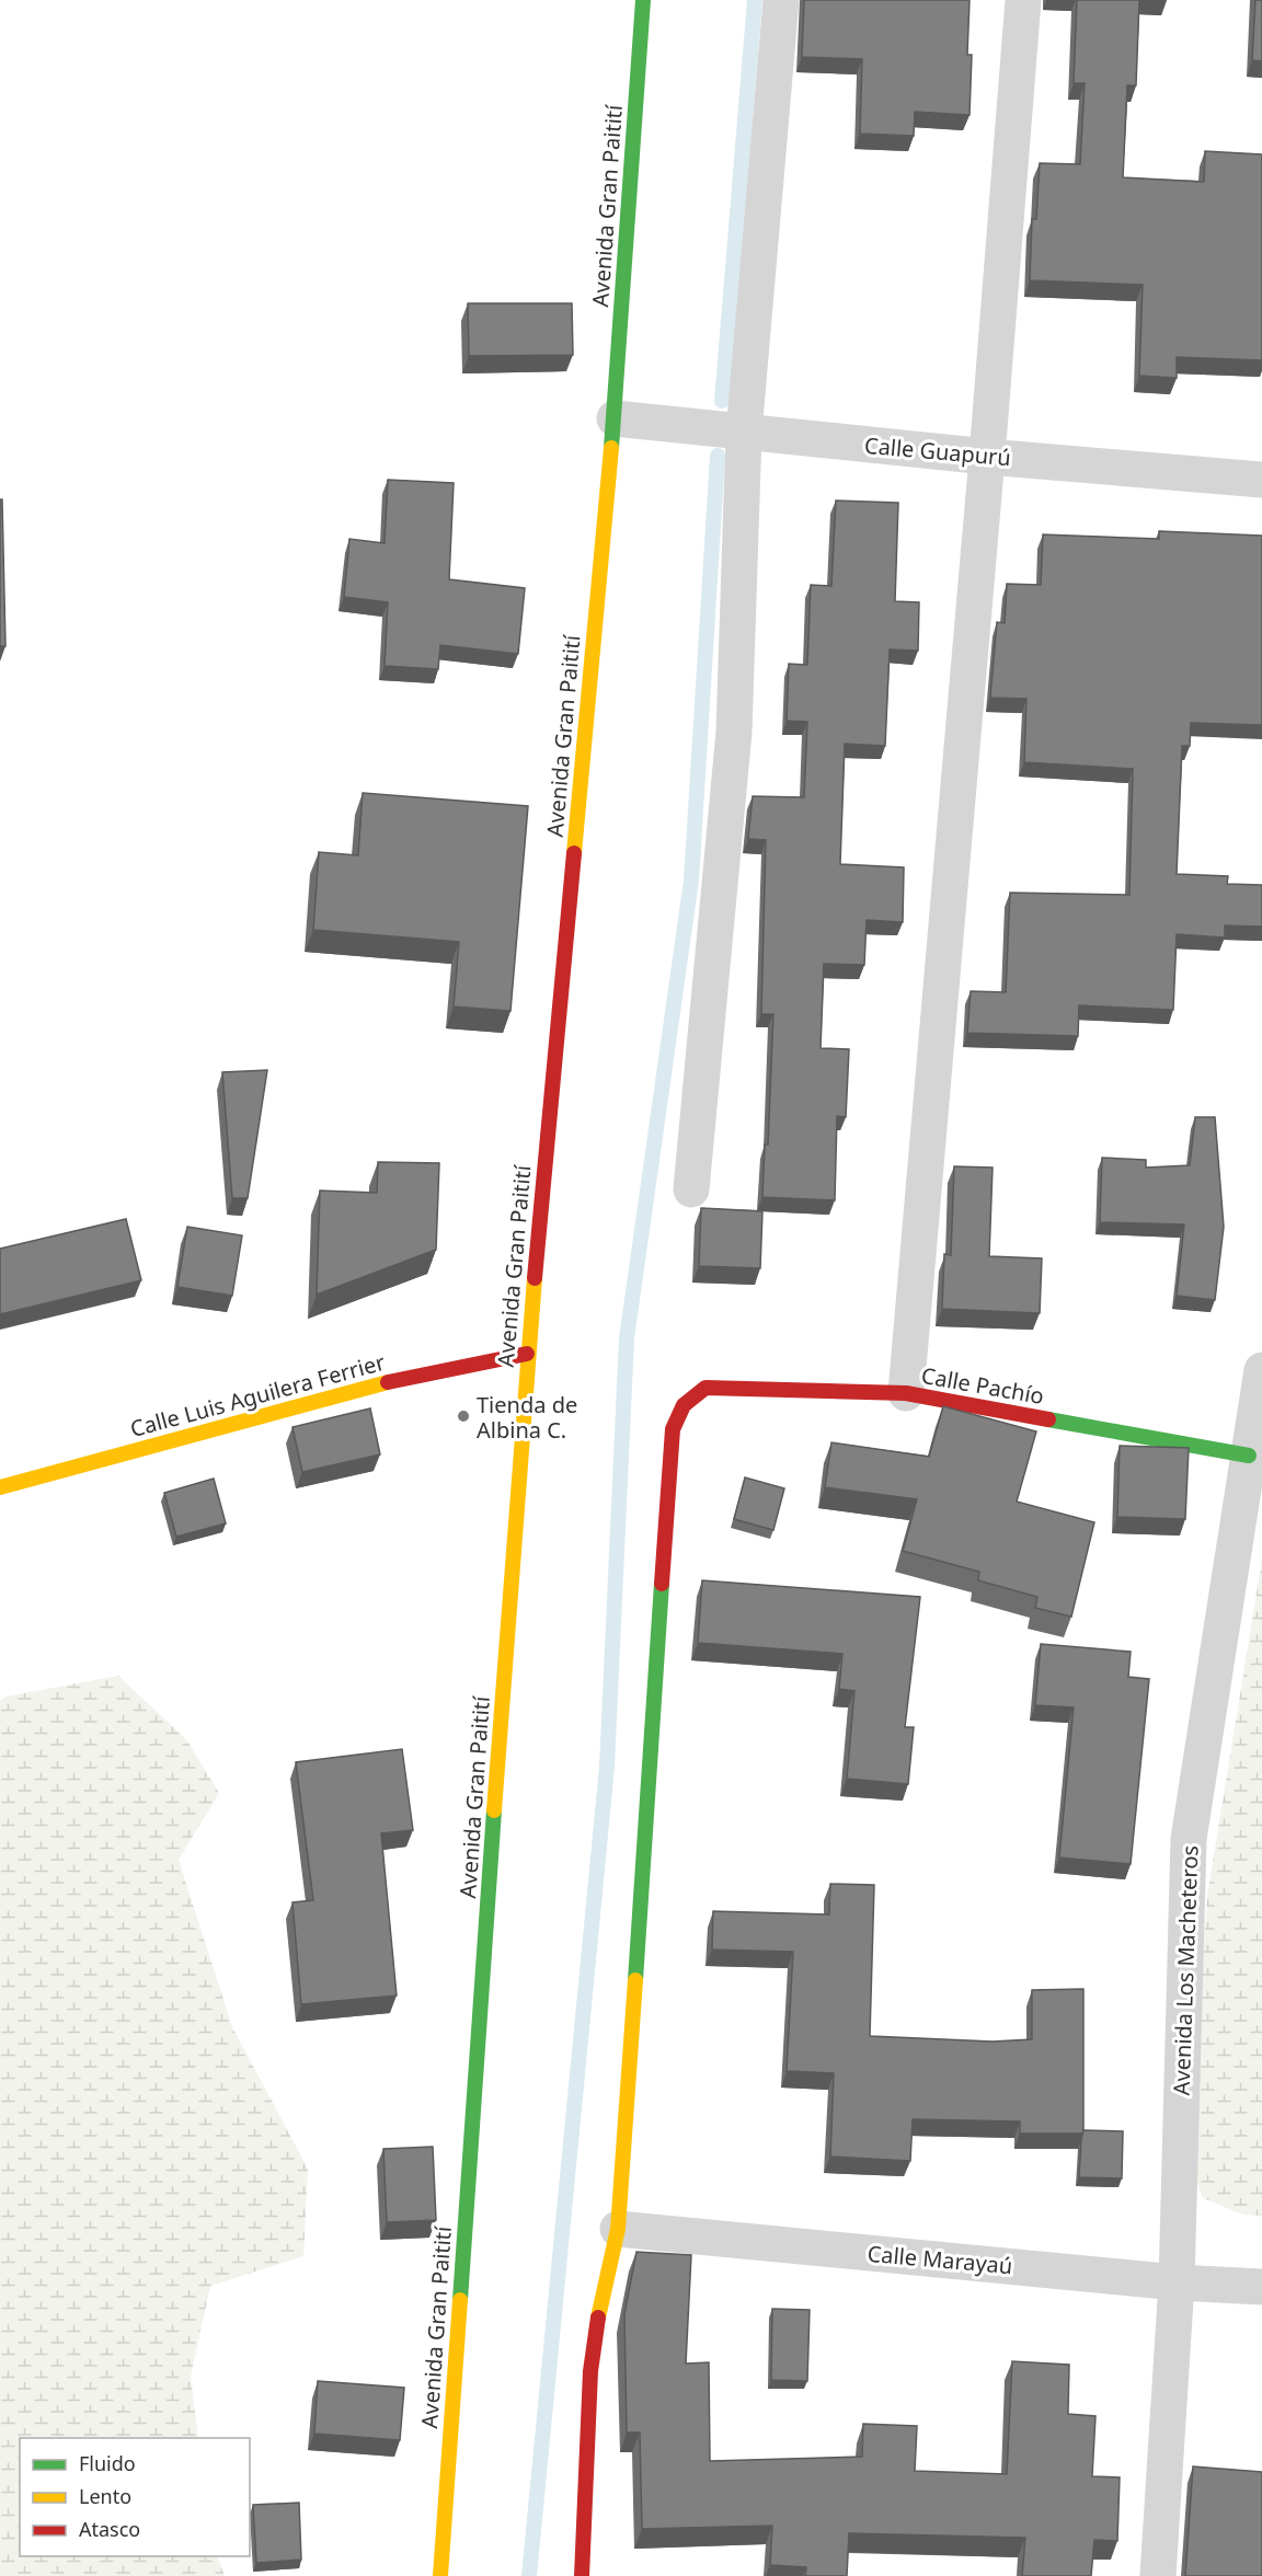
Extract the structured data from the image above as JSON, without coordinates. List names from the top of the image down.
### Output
{
  "streets": {
    "main road": ["Avenida Gran Paitití", "Calle Pachío", "Calle Luis Aguilera Ferrier"],
    "street": ["Calle Guapurú", "Avenida Los Macheteros", "Calle Marayaú"]
  },
  "crossings": [
    ["Avenida Gran Paitití", "Calle Guapurú"],
    ["Avenida Gran Paitití", "Calle Luis Aguilera Ferrier"],
    ["Calle Pachío", "Avenida Los Macheteros"],
    ["Calle Pachío", "Calle Marayaú"],
    ["Avenida Los Macheteros", "Calle Marayaú"]
  ],
  "places": ["Tienda de Albina C."],
  "legend": ["Fluido", "Lento", "Atasco"]
}
